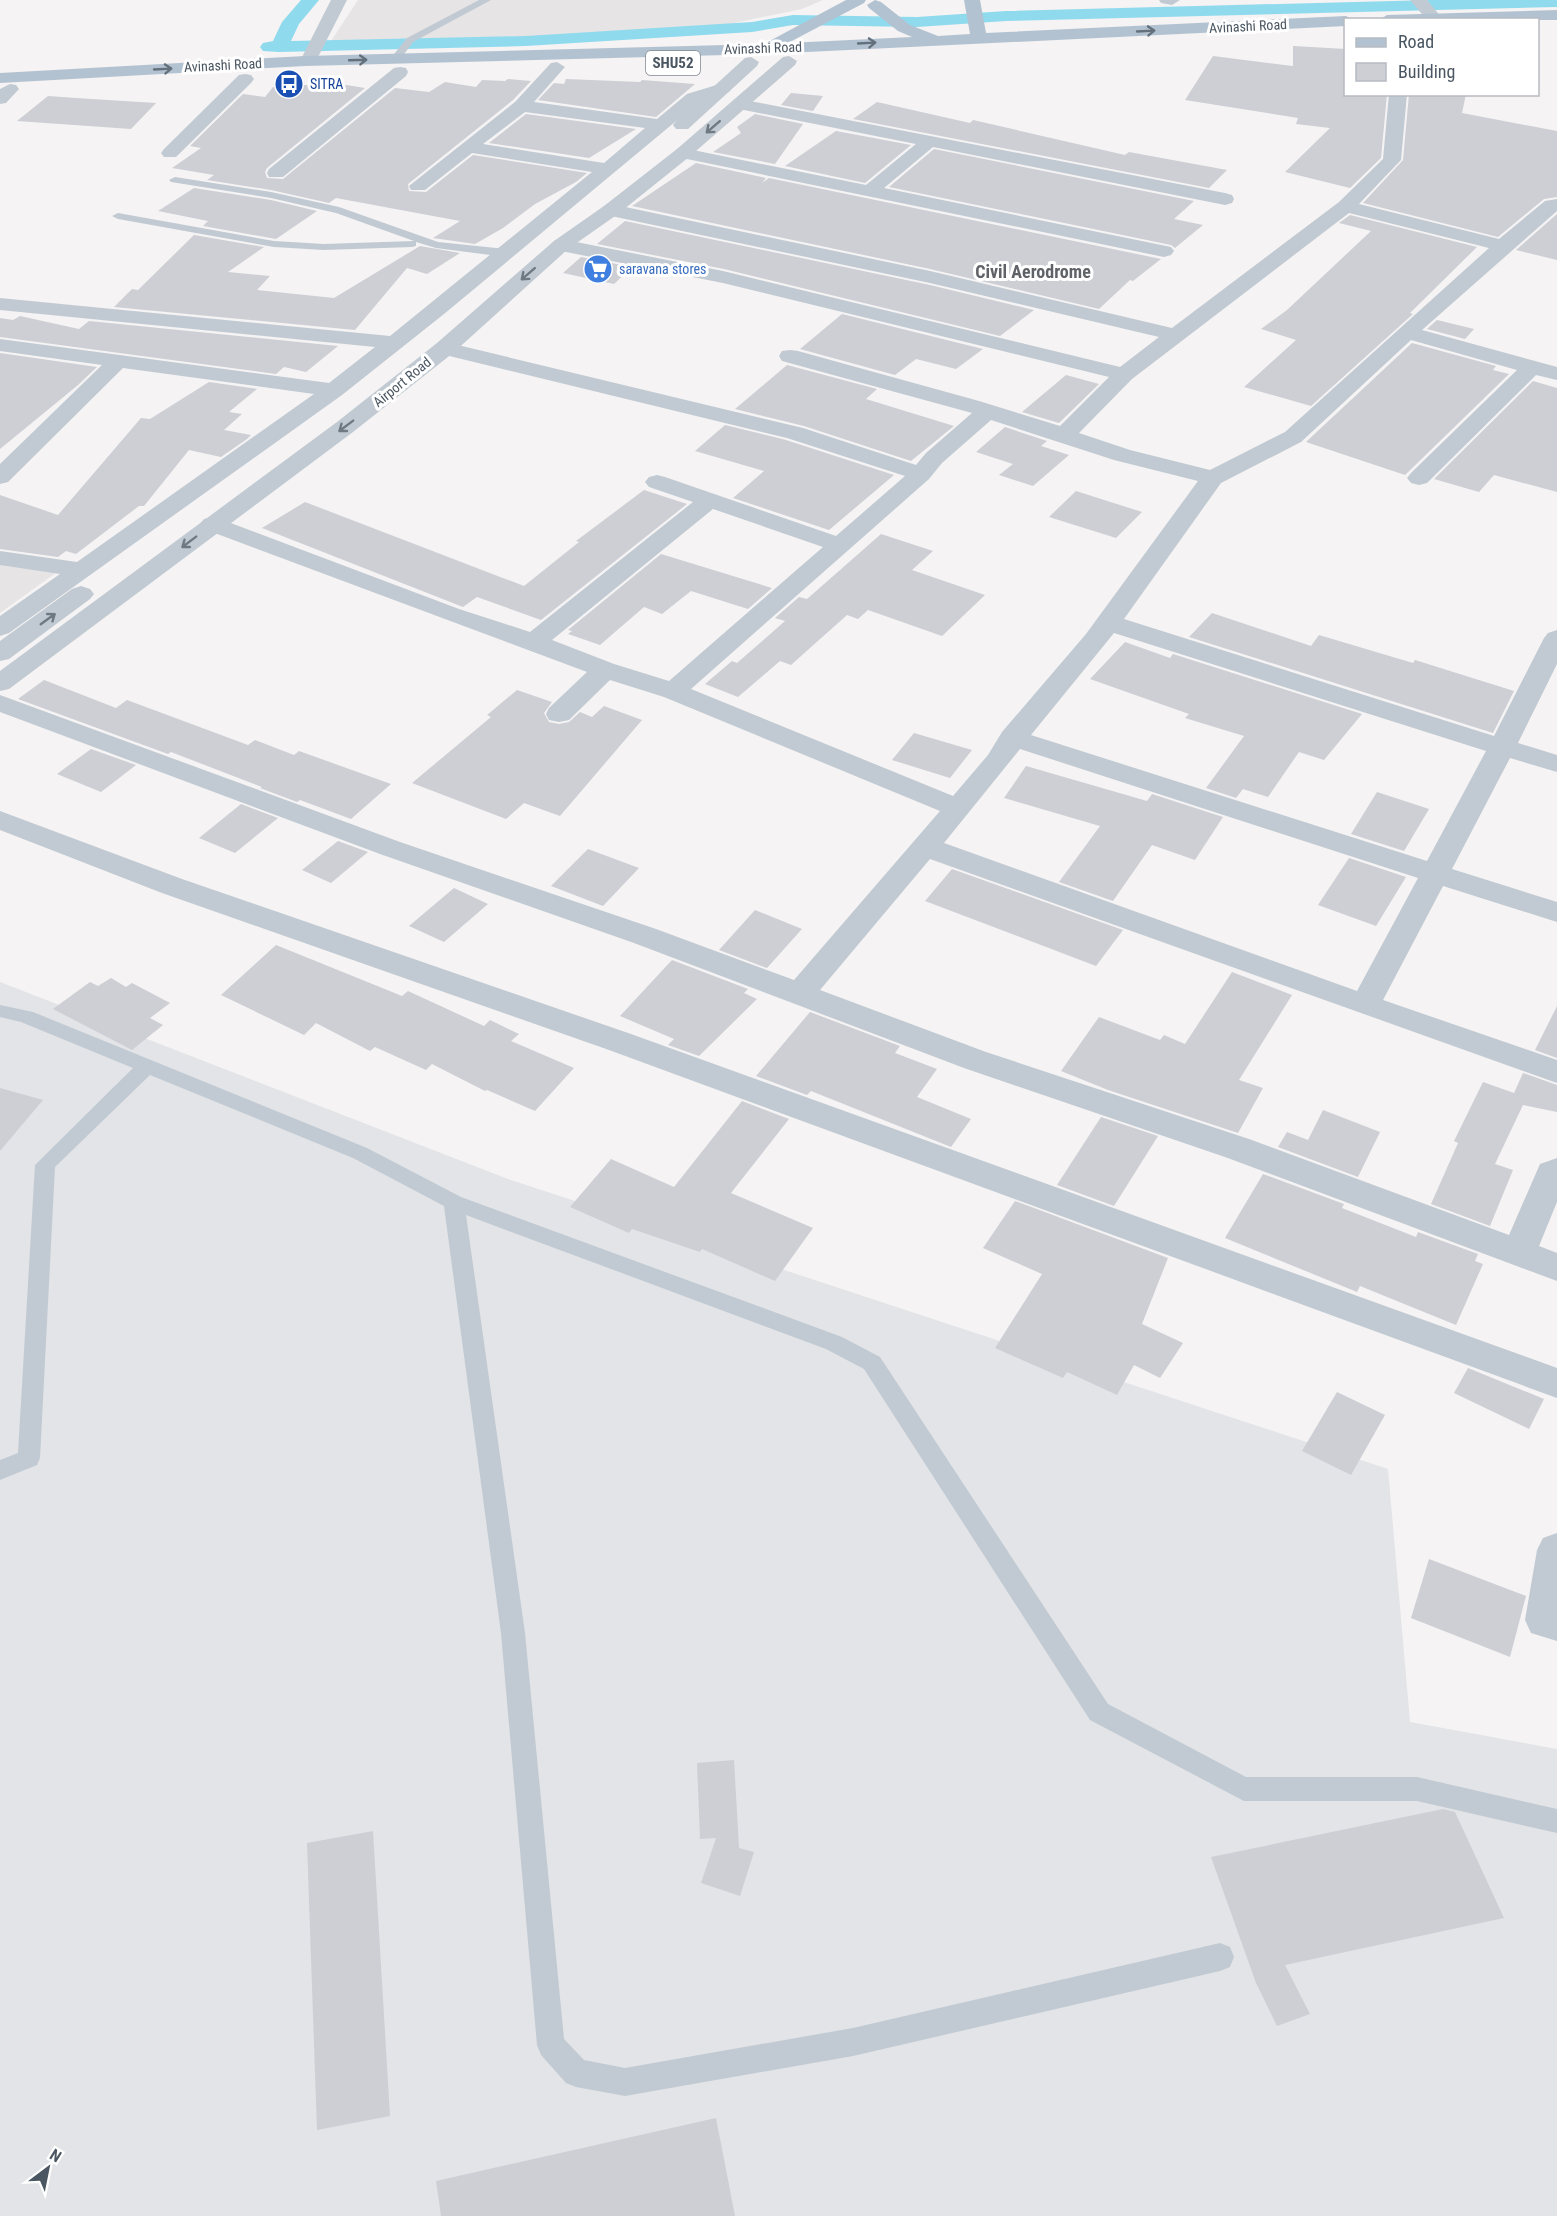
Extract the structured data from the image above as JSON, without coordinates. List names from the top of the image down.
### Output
{
  "streets": {
    "main road": ["Avinashi Road", "SHU52"],
    "street": ["Airport Road"]
  },
  "crossings": [
    ["Avinashi Road", "Airport Road"]
  ],
  "districts": ["Civil Aerodrome"],
  "places": {
    "bus stop": ["SITRA"],
    "supermarket": ["saravana stores"]
  },
  "legend": ["Road", "Building"],
  "north": "top right"
}
